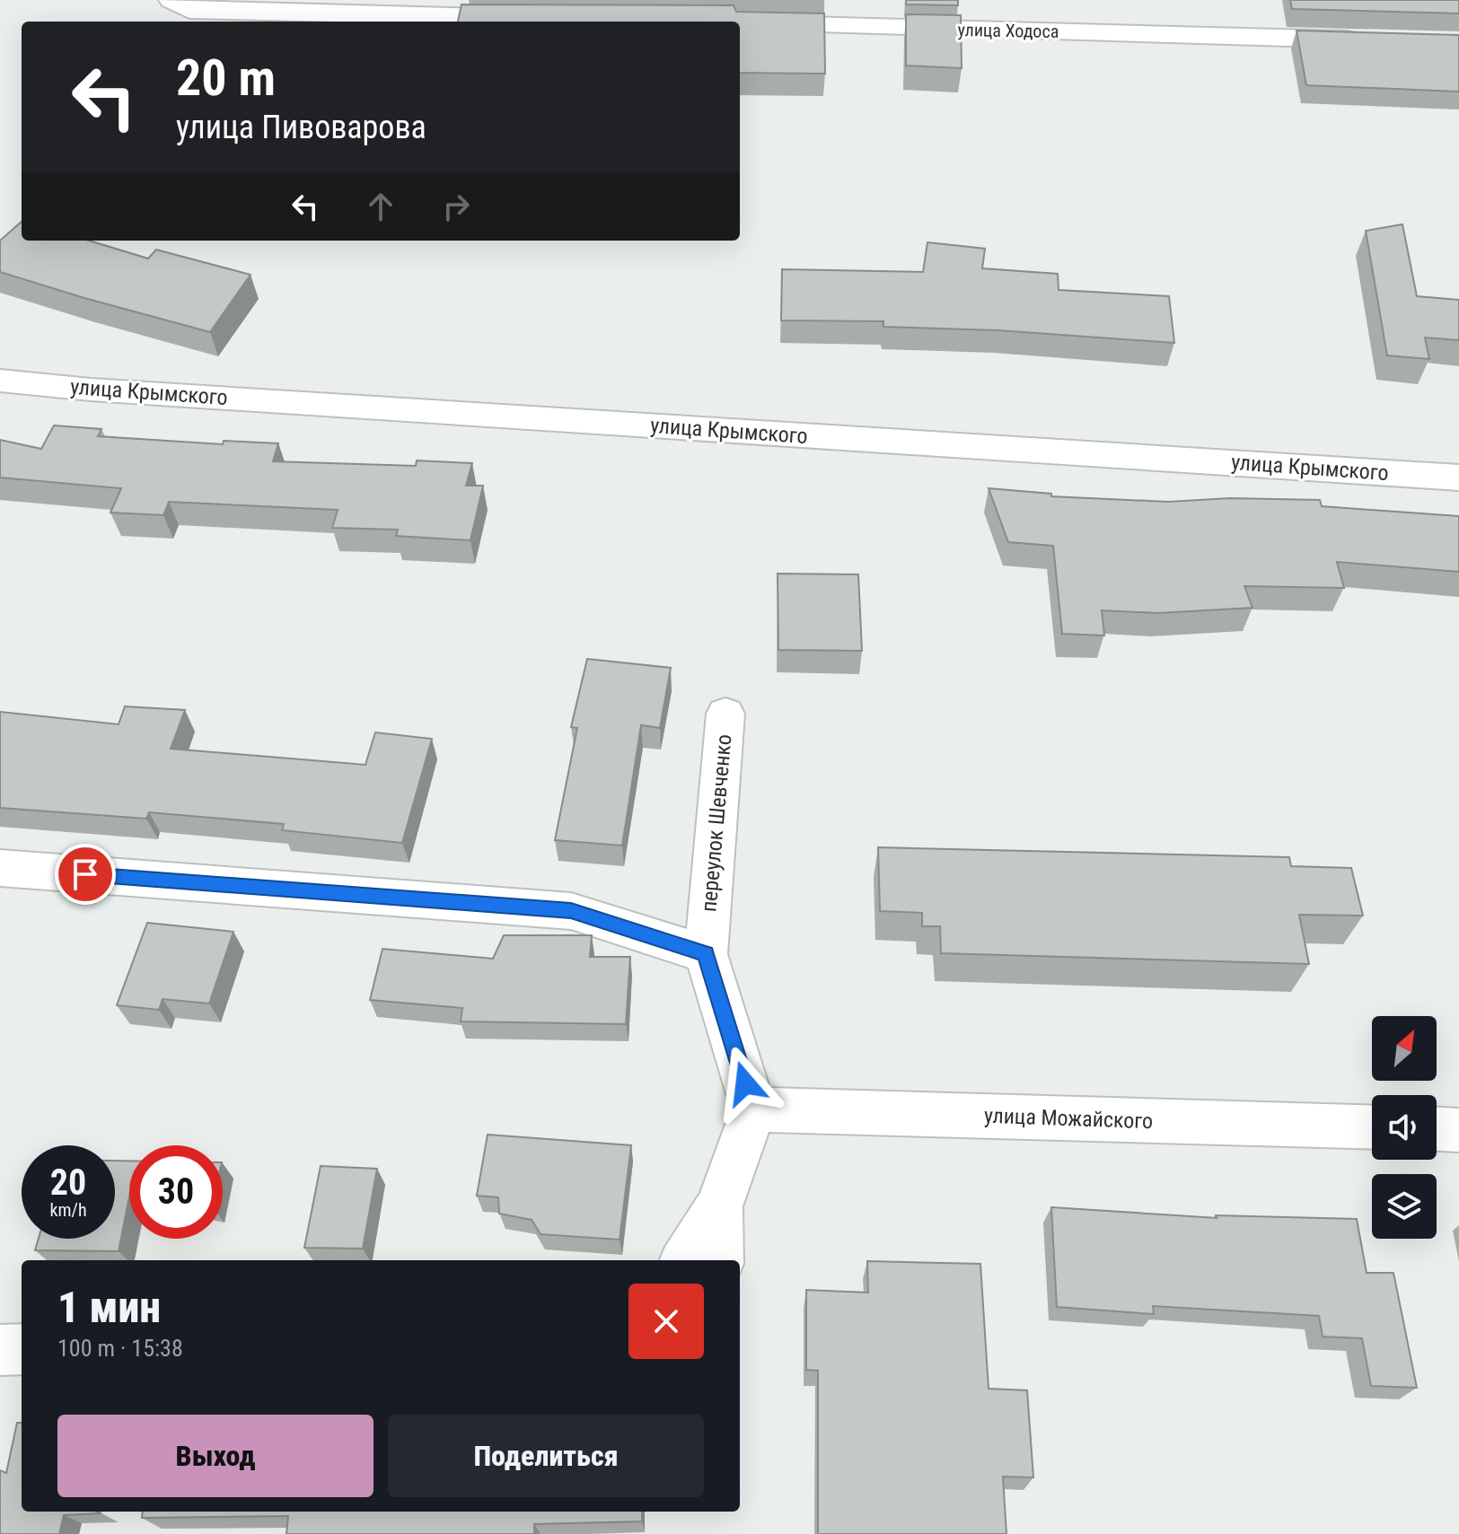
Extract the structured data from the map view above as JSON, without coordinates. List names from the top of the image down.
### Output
{
  "streets": {
    "street": [
      "улица Ходоса",
      "улица Крымского",
      "переулок Шевченко",
      "улица Можайского"
    ]
  },
  "crossings": [
    ["переулок Шевченко", "улица Можайского"]
  ],
  "north": "top right",
  "page": {
    "turn": ["20 m", "улица Пивоварова"],
    "speed": "20 km/h",
    "limit": "30",
    "heading": ["1 мин", "100 m · 15:38"],
    "buttons": ["Выход", "Поделиться"]
  }
}
